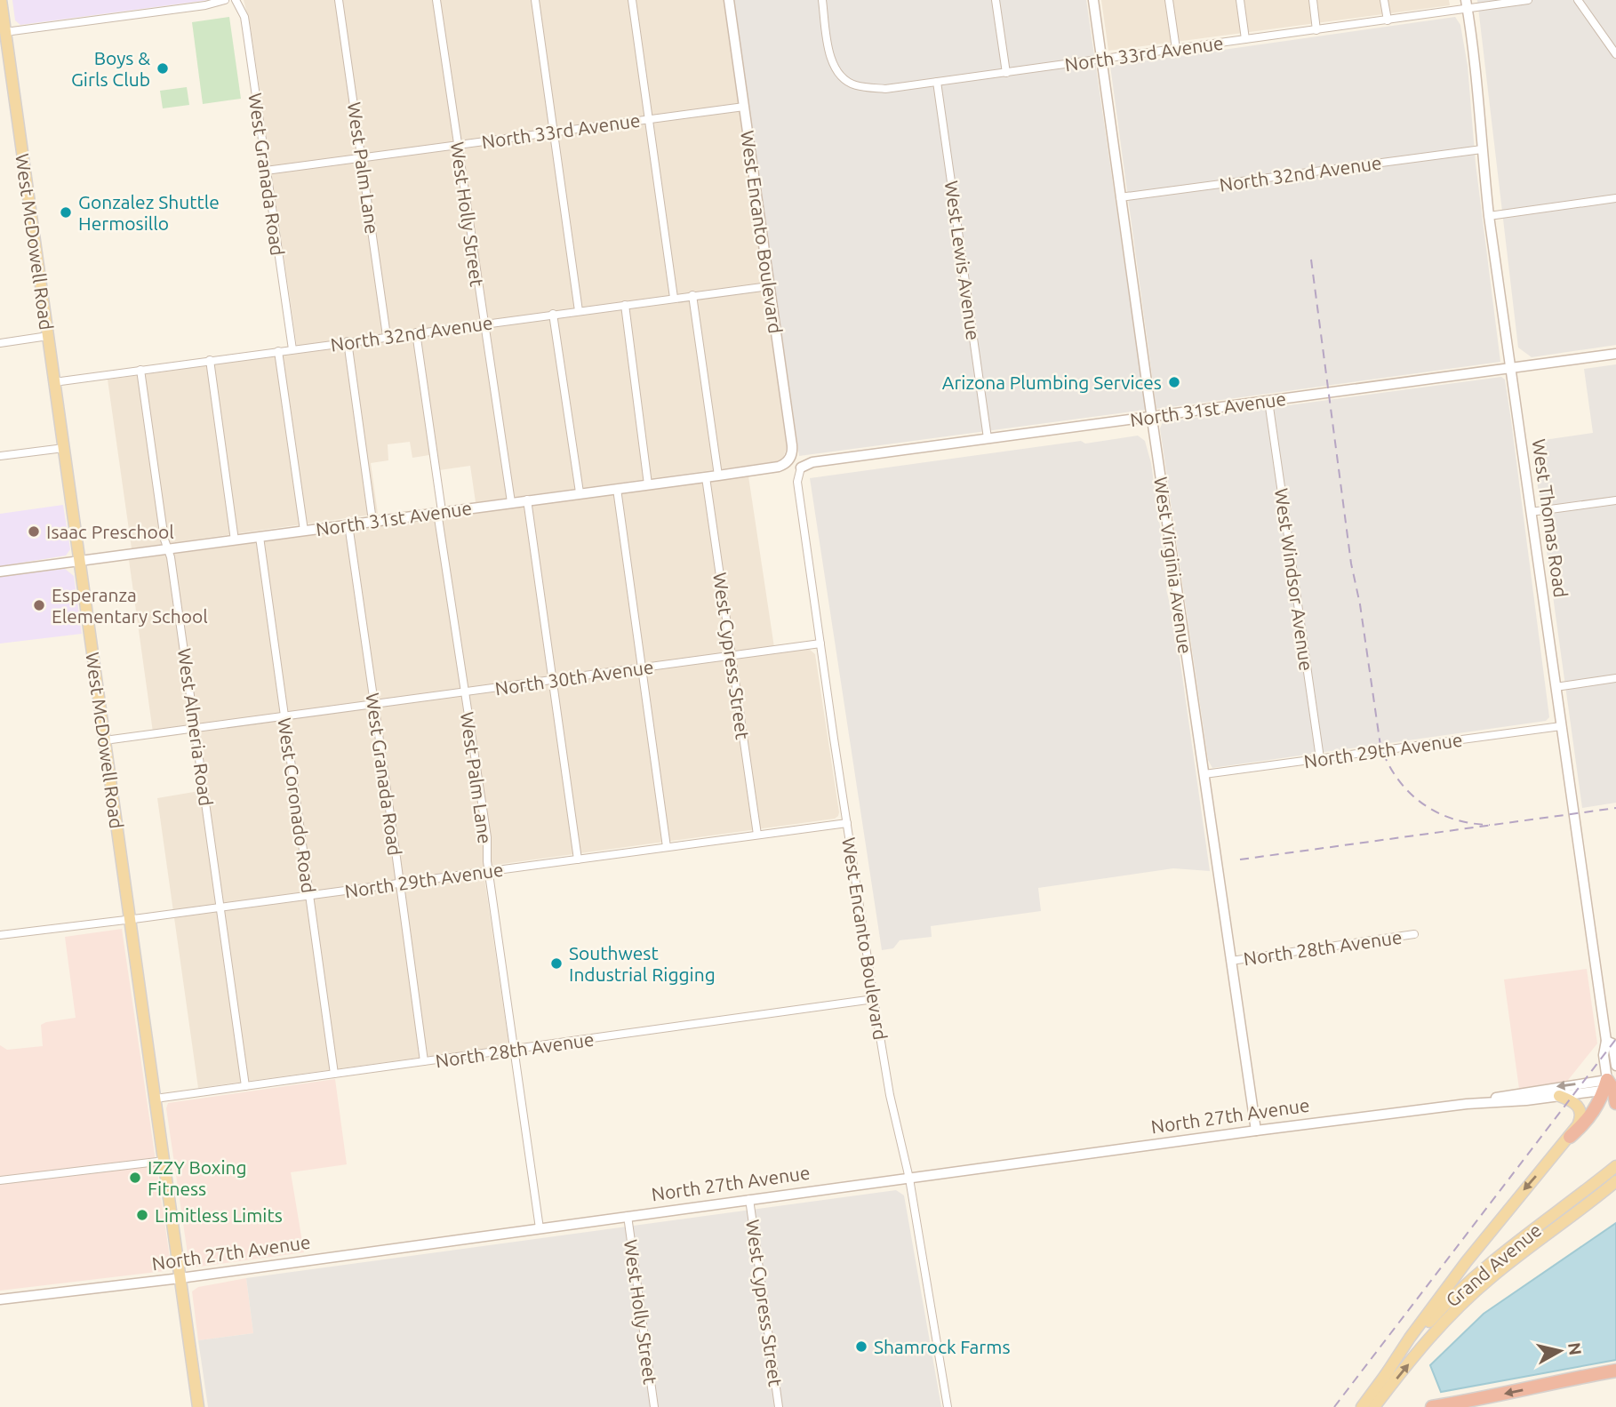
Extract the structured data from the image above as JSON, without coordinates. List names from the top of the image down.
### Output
{
  "streets": {
    "highway": ["West Thomas Road"],
    "main road": ["West McDowell Road", "Grand Avenue"],
    "street": [
      "North 33rd Avenue",
      "West Palm Lane",
      "North 32nd Avenue",
      "West Granada Road",
      "West Holly Street",
      "West Encanto Boulevard",
      "West Lewis Avenue",
      "North 31st Avenue",
      "West Virginia Avenue",
      "West Windsor Avenue",
      "West Cypress Street",
      "North 30th Avenue",
      "West Almeria Road",
      "North 29th Avenue",
      "West Coronado Road",
      "North 28th Avenue",
      "North 27th Avenue"
    ]
  },
  "crossings": [
    ["North 33rd Avenue", "West Palm Lane"],
    ["North 33rd Avenue", "West Granada Road"],
    ["North 33rd Avenue", "West Holly Street"],
    ["North 33rd Avenue", "West Encanto Boulevard"],
    ["North 33rd Avenue", "West Lewis Avenue"],
    ["North 33rd Avenue", "West Thomas Road"],
    ["North 33rd Avenue", "West Virginia Avenue"],
    ["West Palm Lane", "North 32nd Avenue"],
    ["West Palm Lane", "North 31st Avenue"],
    ["West Palm Lane", "North 30th Avenue"],
    ["West Palm Lane", "North 29th Avenue"],
    ["West Palm Lane", "North 28th Avenue"],
    ["West Palm Lane", "North 27th Avenue"],
    ["North 32nd Avenue", "West Granada Road"],
    ["North 32nd Avenue", "West Holly Street"],
    ["North 32nd Avenue", "West Encanto Boulevard"],
    ["North 32nd Avenue", "West McDowell Road"],
    ["North 32nd Avenue", "West Thomas Road"],
    ["North 32nd Avenue", "West Virginia Avenue"],
    ["North 32nd Avenue", "West Almeria Road"],
    ["West Granada Road", "North 31st Avenue"],
    ["West Granada Road", "North 30th Avenue"],
    ["West Granada Road", "North 29th Avenue"],
    ["West Granada Road", "North 28th Avenue"],
    ["West Holly Street", "North 31st Avenue"],
    ["West Holly Street", "North 27th Avenue"],
    ["West Encanto Boulevard", "North 31st Avenue"],
    ["West Encanto Boulevard", "North 30th Avenue"],
    ["West Encanto Boulevard", "North 29th Avenue"],
    ["West Encanto Boulevard", "North 28th Avenue"],
    ["West Encanto Boulevard", "North 27th Avenue"],
    ["West McDowell Road", "North 31st Avenue"],
    ["West McDowell Road", "North 30th Avenue"],
    ["West McDowell Road", "North 29th Avenue"],
    ["West McDowell Road", "North 28th Avenue"],
    ["West McDowell Road", "North 27th Avenue"],
    ["West Lewis Avenue", "North 31st Avenue"],
    ["North 31st Avenue", "West Thomas Road"],
    ["North 31st Avenue", "West Virginia Avenue"],
    ["North 31st Avenue", "West Windsor Avenue"],
    ["North 31st Avenue", "West Cypress Street"],
    ["North 31st Avenue", "West Almeria Road"],
    ["North 31st Avenue", "West Coronado Road"],
    ["West Thomas Road", "North 29th Avenue"],
    ["West Thomas Road", "North 27th Avenue"],
    ["West Virginia Avenue", "North 29th Avenue"],
    ["West Virginia Avenue", "North 28th Avenue"],
    ["West Virginia Avenue", "North 27th Avenue"],
    ["West Windsor Avenue", "North 29th Avenue"],
    ["West Cypress Street", "North 30th Avenue"],
    ["West Cypress Street", "North 29th Avenue"],
    ["West Cypress Street", "North 27th Avenue"],
    ["North 30th Avenue", "West Almeria Road"],
    ["North 30th Avenue", "West Coronado Road"],
    ["West Almeria Road", "North 29th Avenue"],
    ["West Almeria Road", "North 28th Avenue"],
    ["North 29th Avenue", "West Coronado Road"],
    ["West Coronado Road", "North 28th Avenue"]
  ],
  "places": [
    "Boys & Girls Club",
    "Gonzalez Shuttle Hermosillo",
    "Arizona Plumbing Services",
    "Isaac Preschool",
    "Esperanza Elementary School",
    "Southwest Industrial Rigging",
    "IZZY Boxing Fitness",
    "Limitless Limits",
    "Shamrock Farms"
  ],
  "north": "right"
}
